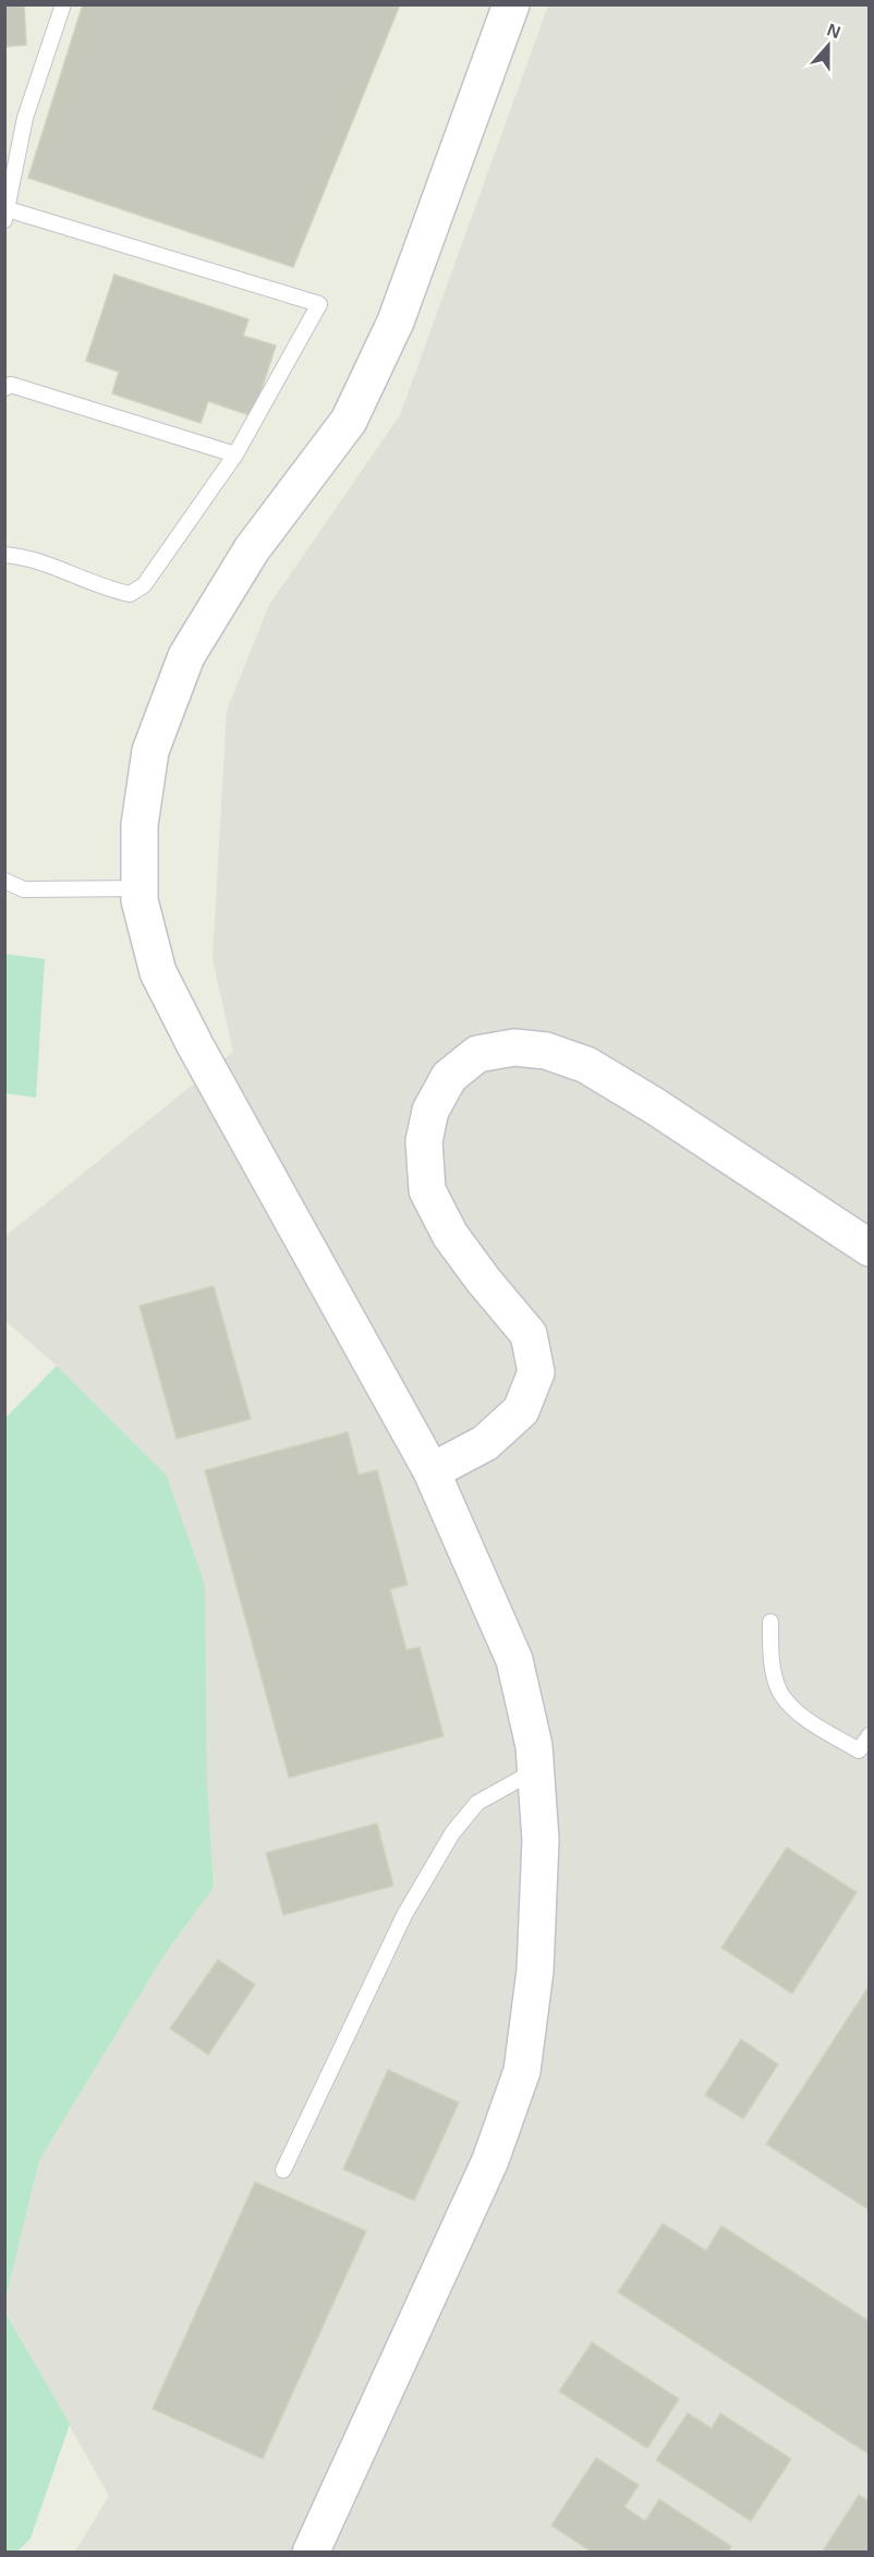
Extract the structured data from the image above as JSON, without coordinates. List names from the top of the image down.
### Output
{
  "north": "top"
}
